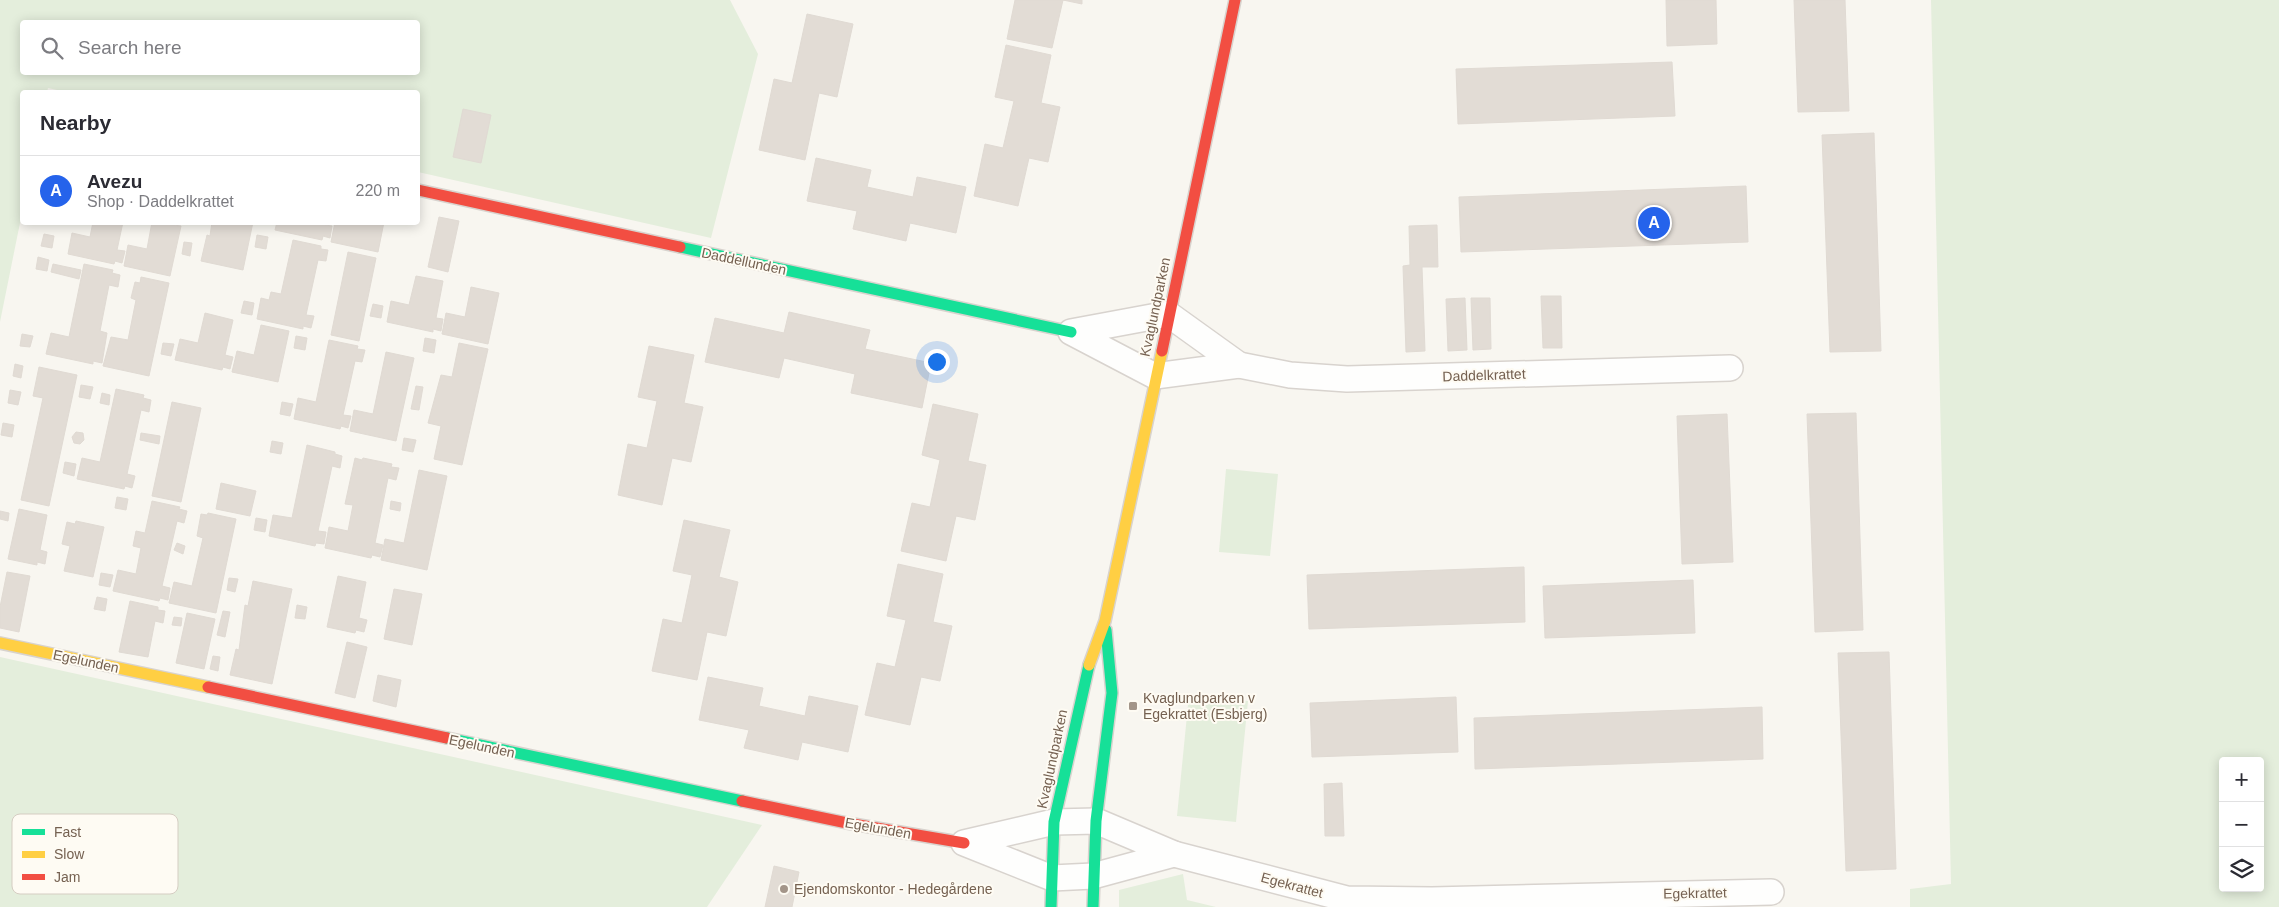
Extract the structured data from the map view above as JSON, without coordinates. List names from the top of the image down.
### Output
{
  "streets": {
    "street": [
      "Daddellunden",
      "Kvaglundparken",
      "Daddelkrattet",
      "Egelunden",
      "Egekrattet"
    ]
  },
  "crossings": [
    ["Daddellunden", "Kvaglundparken"],
    ["Daddellunden", "Daddelkrattet"],
    ["Kvaglundparken", "Daddelkrattet"],
    ["Kvaglundparken", "Egelunden"],
    ["Kvaglundparken", "Egekrattet"],
    ["Egelunden", "Egekrattet"]
  ],
  "places": {
    "transit": ["Kvaglundparken v Egekrattet (Esbjerg)"],
    "other": ["Ejendomskontor - Hedegårdene"]
  },
  "legend": ["Fast", "Slow", "Jam"],
  "page": {
    "search": "Search here",
    "heading": "Nearby",
    "list": [
      {
        "mark": "A",
        "name": "Avezu",
        "note": "Shop · Daddelkrattet",
        "value": "220 m"
      }
    ],
    "pins": "A",
    "map_buttons": ["+", "−"]
  }
}
